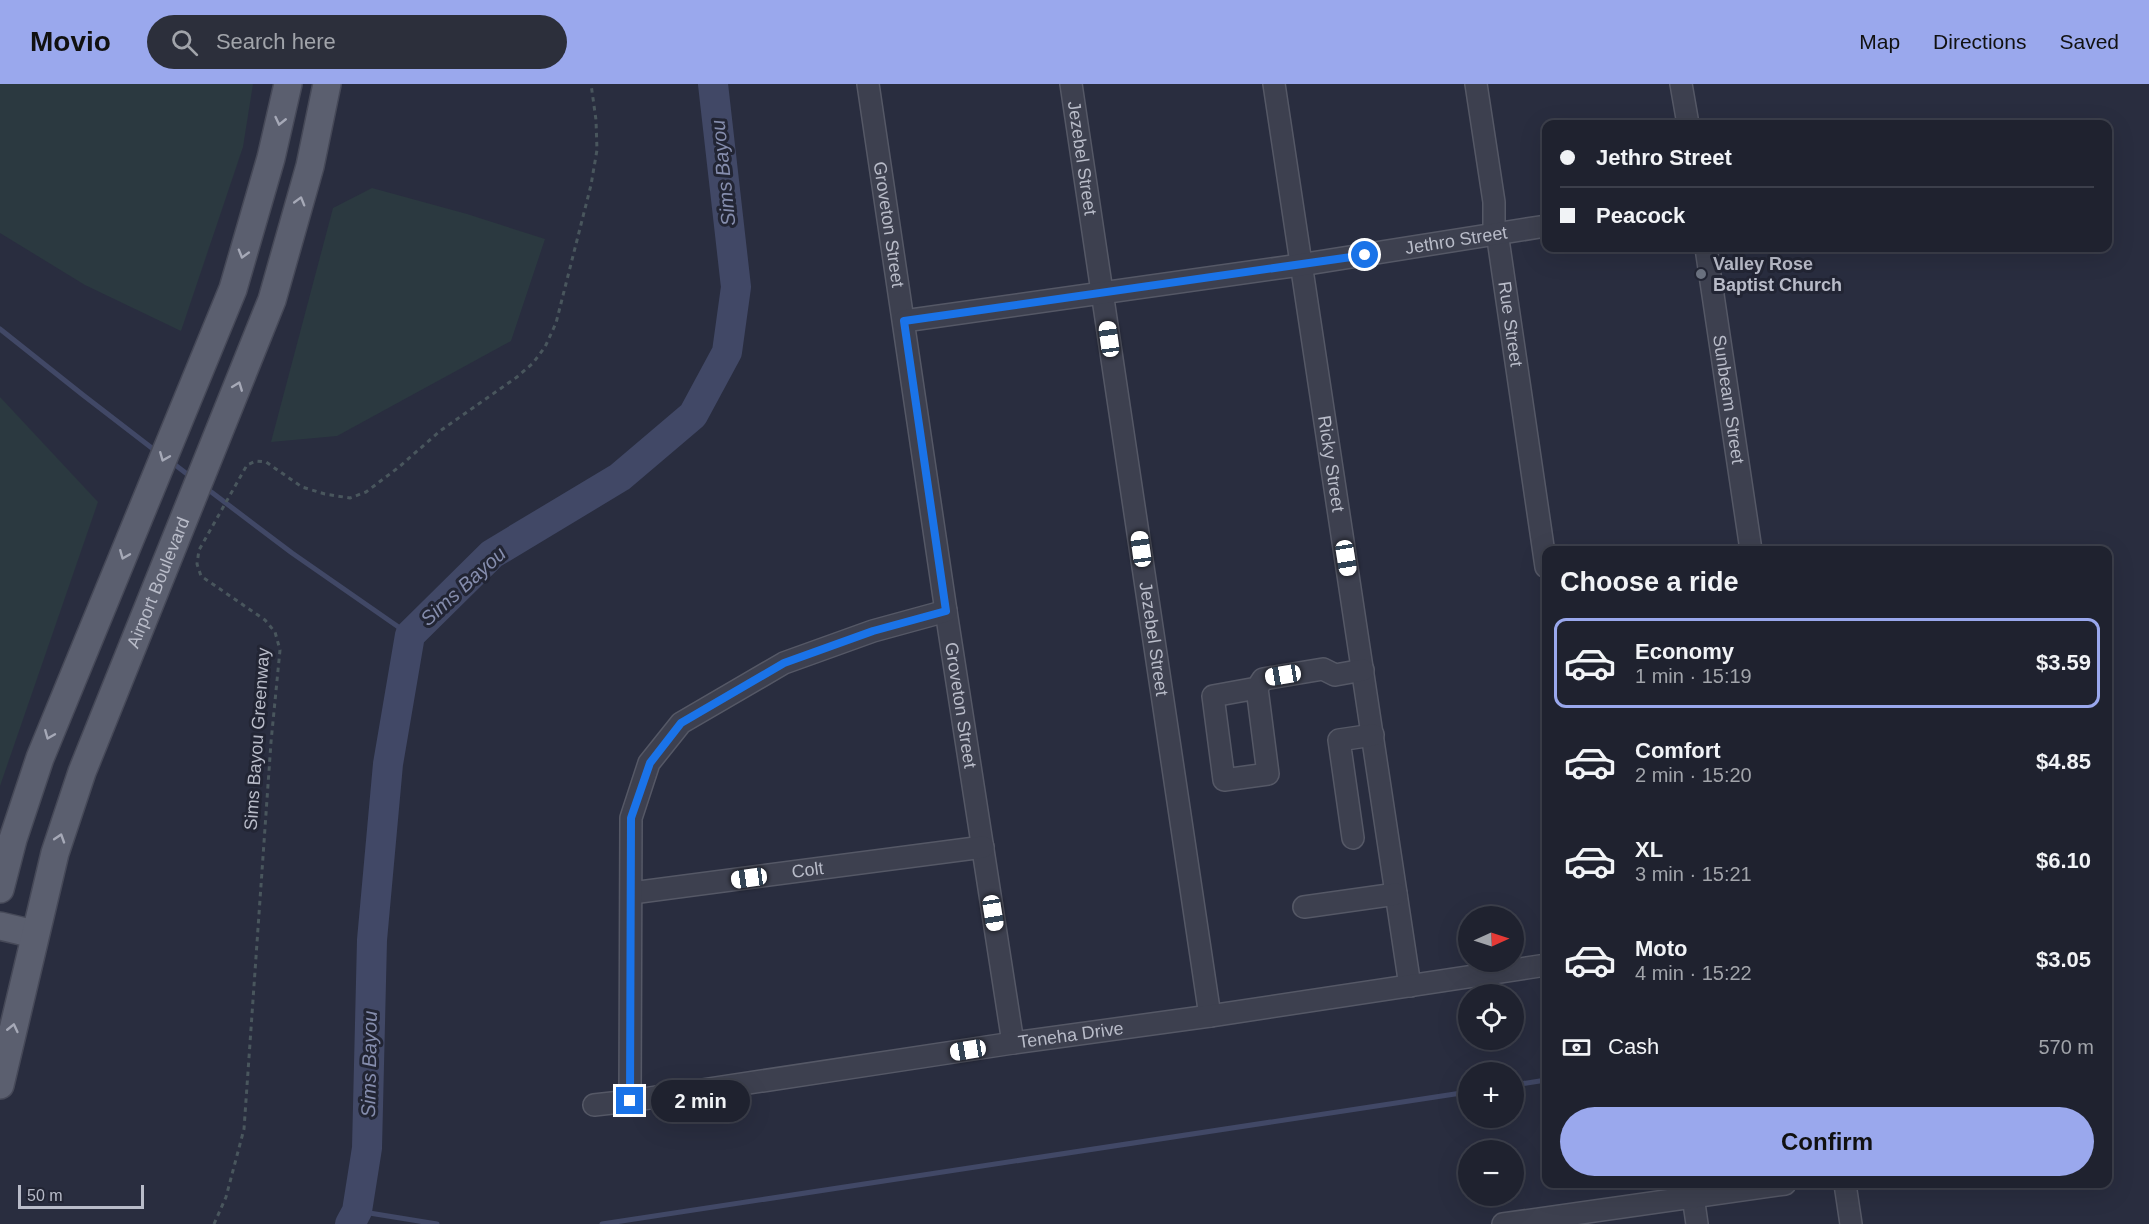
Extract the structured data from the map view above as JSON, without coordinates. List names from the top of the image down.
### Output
{
  "streets": {
    "main road": ["Airport Boulevard"],
    "street": [
      "Jezebel Street",
      "Groveton Street",
      "Jethro Street",
      "Rue Street",
      "Sunbeam Street",
      "Ricky Street",
      "Colt",
      "Teneha Drive"
    ],
    "path": ["Sims Bayou Greenway"]
  },
  "crossings": [
    ["Jezebel Street", "Jethro Street"],
    ["Jezebel Street", "Teneha Drive"],
    ["Groveton Street", "Jethro Street"],
    ["Groveton Street", "Colt"],
    ["Groveton Street", "Teneha Drive"],
    ["Jethro Street", "Rue Street"],
    ["Jethro Street", "Ricky Street"],
    ["Ricky Street", "Teneha Drive"]
  ],
  "water": ["Sims Bayou"],
  "places": ["Valley Rose Baptist Church"],
  "scale_bar": "50 m",
  "north": "right",
  "page": {
    "header": "Movio",
    "search": "Search here",
    "nav": ["Map", "Directions", "Saved"],
    "banner": ["Jethro Street", "Peacock"],
    "heading": "Choose a ride",
    "list": [
      {
        "name": "Economy",
        "note": "1 min · 15:19",
        "value": "$3.59"
      },
      {
        "name": "Comfort",
        "note": "2 min · 15:20",
        "value": "$4.85"
      },
      {
        "name": "XL",
        "note": "3 min · 15:21",
        "value": "$6.10"
      },
      {
        "name": "Moto",
        "note": "4 min · 15:22",
        "value": "$3.05"
      }
    ],
    "map_buttons": ["+", "−"],
    "pay": ["Cash", "570 m"],
    "bubble": "2 min",
    "buttons": "Confirm",
    "scale": "50 m"
  }
}
